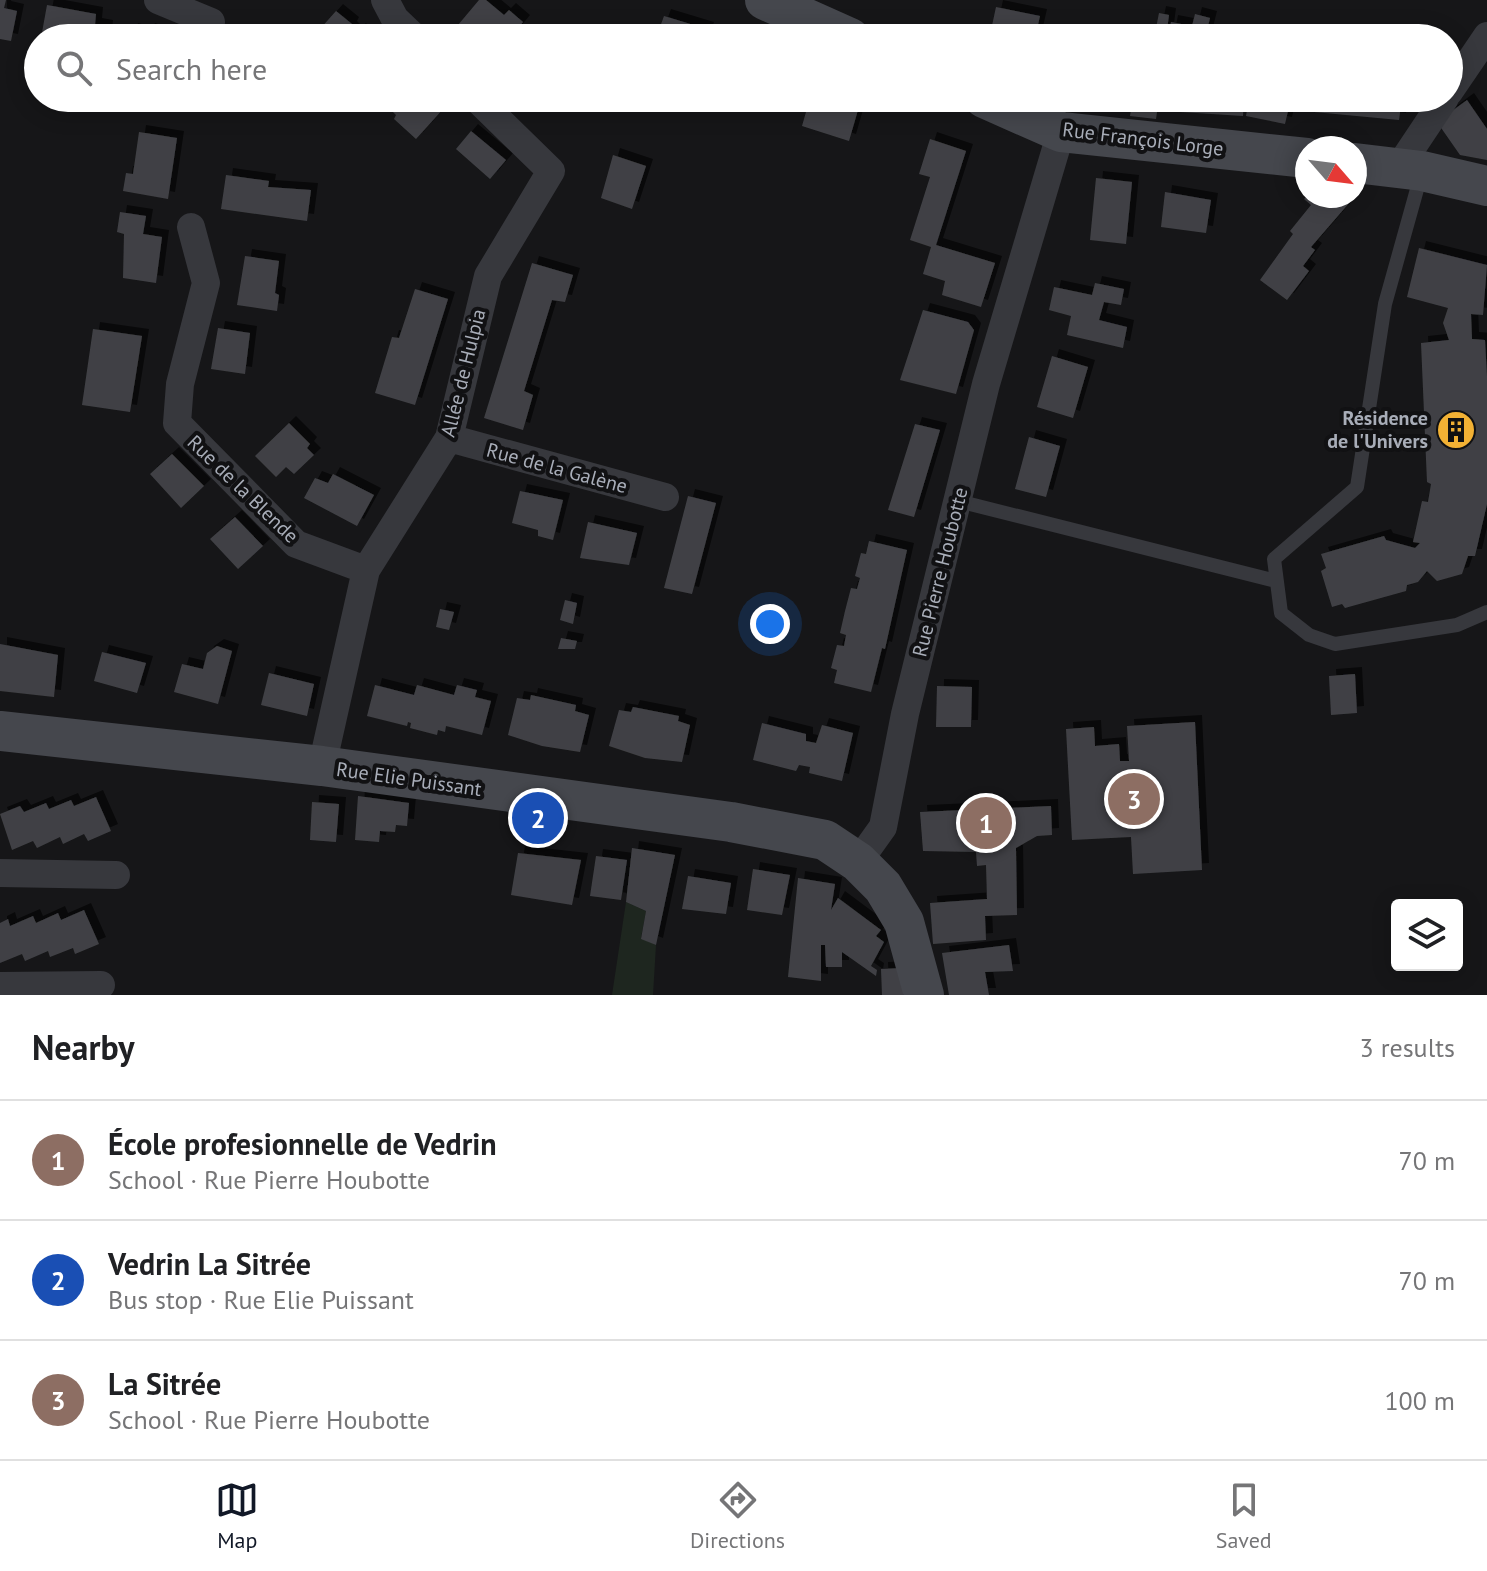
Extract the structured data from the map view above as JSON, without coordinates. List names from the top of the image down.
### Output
{
  "streets": {
    "street": [
      "Rue François Lorge",
      "Allée de Hulpia",
      "Rue de la Galène",
      "Rue de la Blende",
      "Rue Pierre Houbotte",
      "Rue Elie Puissant"
    ]
  },
  "crossings": [
    ["Rue François Lorge", "Rue Pierre Houbotte"],
    ["Allée de Hulpia", "Rue de la Galène"],
    ["Allée de Hulpia", "Rue de la Blende"],
    ["Allée de Hulpia", "Rue Elie Puissant"],
    ["Rue Pierre Houbotte", "Rue Elie Puissant"]
  ],
  "places": {
    "building": ["Résidence de l'Univers"]
  },
  "north": "bottom right",
  "page": {
    "search": "Search here",
    "pins": ["3", "2", "1"],
    "heading": ["Nearby", "3 results"],
    "list": [
      {
        "mark": "1",
        "name": "École profesionnelle de Vedrin",
        "note": "School · Rue Pierre Houbotte",
        "value": "70 m"
      },
      {
        "mark": "2",
        "name": "Vedrin La Sitrée",
        "note": "Bus stop · Rue Elie Puissant",
        "value": "70 m"
      },
      {
        "mark": "3",
        "name": "La Sitrée",
        "note": "School · Rue Pierre Houbotte",
        "value": "100 m"
      }
    ],
    "nav": ["Map", "Directions", "Saved"]
  }
}
